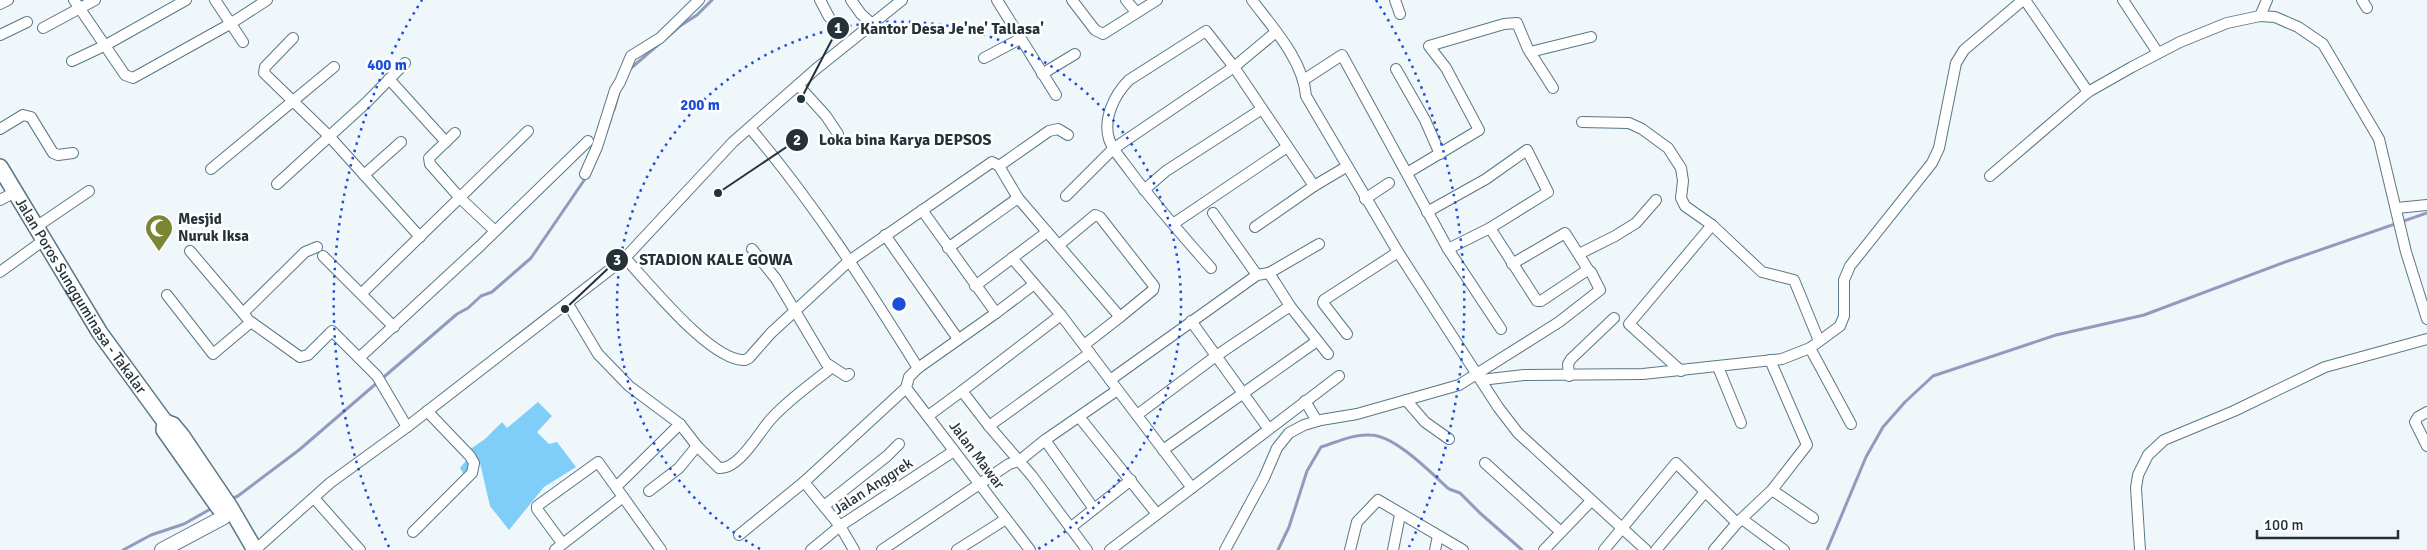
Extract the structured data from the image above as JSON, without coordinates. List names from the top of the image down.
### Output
{
  "streets": {
    "highway": ["Jalan Poros Sungguminasa - Takalar"],
    "street": ["Jalan Mawar", "Jalan Anggrek"]
  },
  "crossings": [
    ["Jalan Mawar", "Jalan Anggrek"]
  ],
  "places": {
    "other": ["Kantor Desa Je'ne' Tallasa'", "Loka bina Karya DEPSOS", "STADION KALE GOWA"],
    "mosque": ["Mesjid Nuruk Iksa"]
  },
  "scale_bar": "100 m",
  "rings": ["400 m", "200 m"]
}
